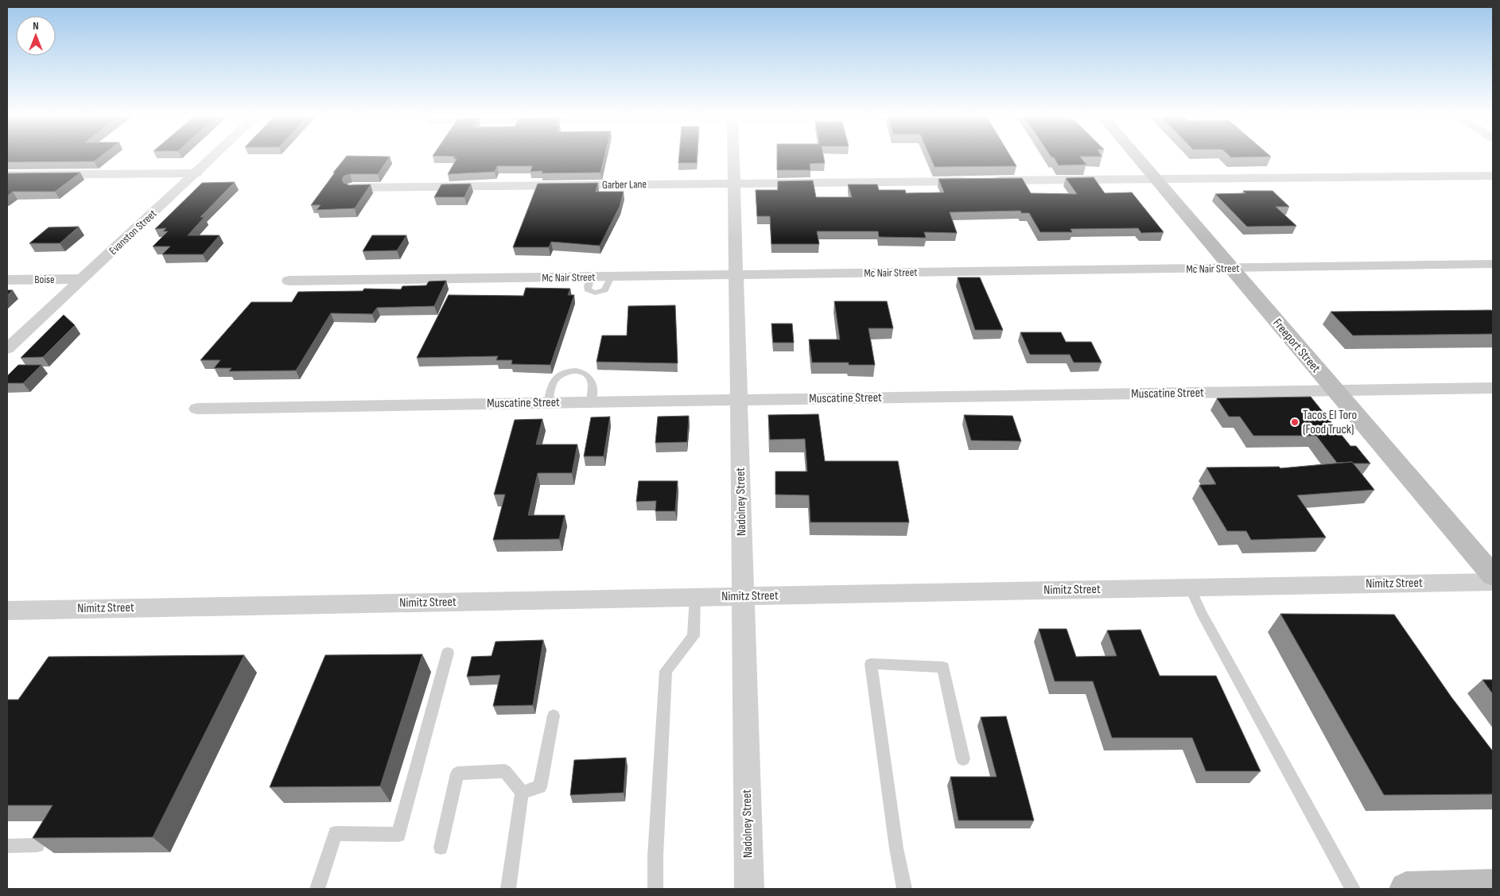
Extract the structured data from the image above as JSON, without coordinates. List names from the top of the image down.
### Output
{
  "streets": {
    "main road": ["Freeport Street"],
    "street": [
      "Garber Lane",
      "Evanston Street",
      "Mc Nair Street",
      "Boise",
      "Muscatine Street",
      "Nadolney Street",
      "Nimitz Street"
    ]
  },
  "crossings": [
    ["Garber Lane", "Freeport Street"],
    ["Garber Lane", "Nadolney Street"],
    ["Evanston Street", "Boise"],
    ["Mc Nair Street", "Freeport Street"],
    ["Mc Nair Street", "Nadolney Street"],
    ["Freeport Street", "Muscatine Street"],
    ["Muscatine Street", "Nadolney Street"],
    ["Nadolney Street", "Nimitz Street"]
  ],
  "places": ["Tacos El Toro (Food Truck)"],
  "north": "top"
}
